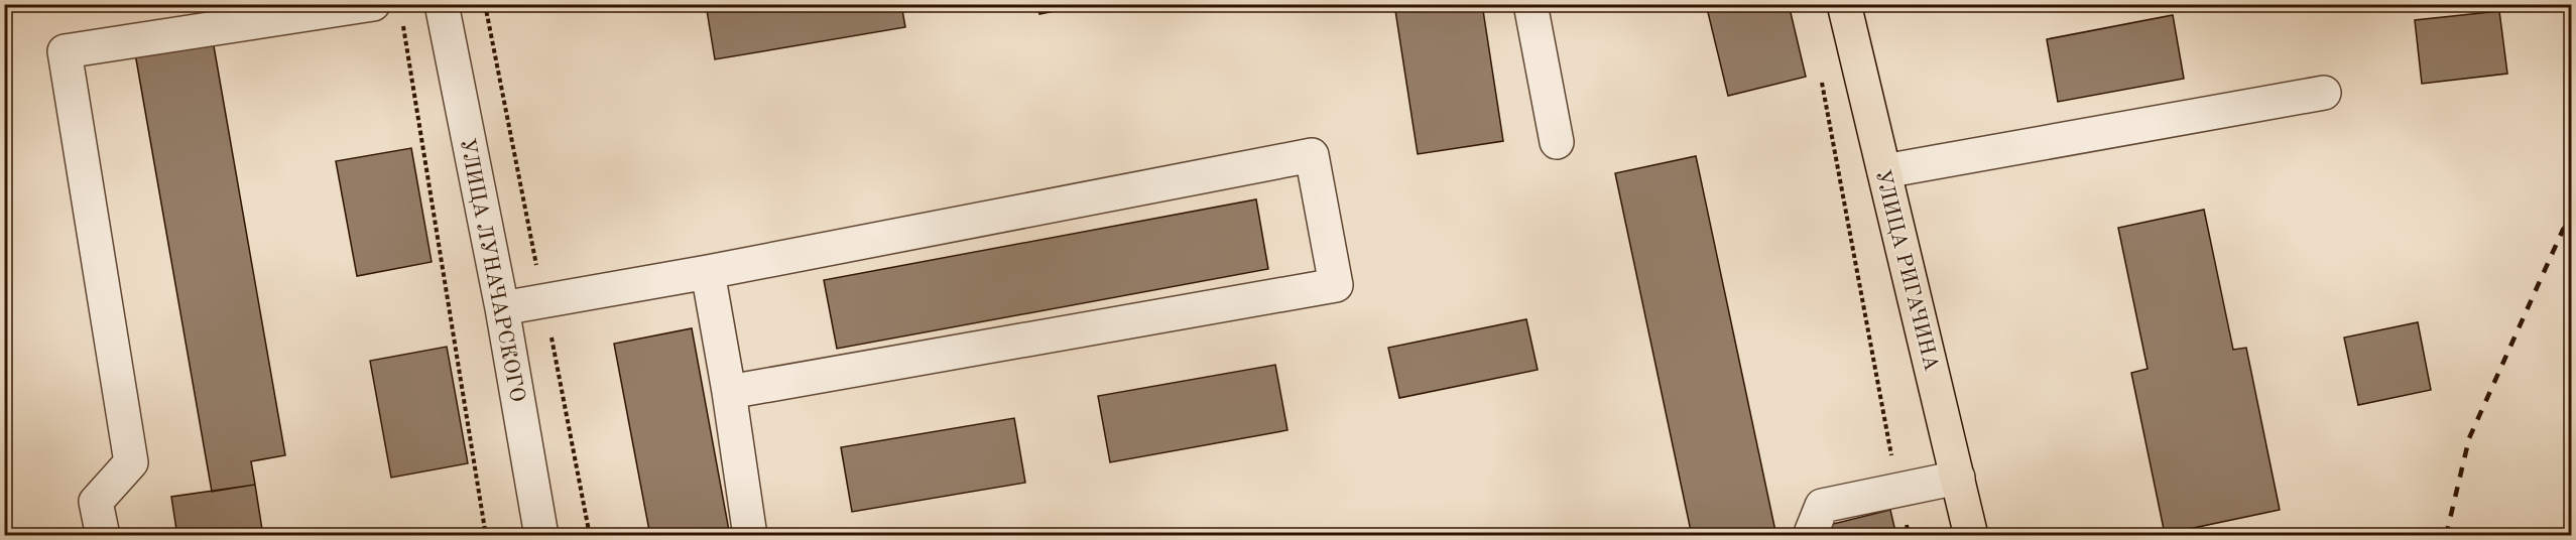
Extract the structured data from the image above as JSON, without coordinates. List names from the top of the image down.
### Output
{
  "streets": {
    "main road": ["УЛИЦА РИГАЧИНА"],
    "street": ["УЛИЦА ЛУНАЧАРСКОГО"]
  }
}
